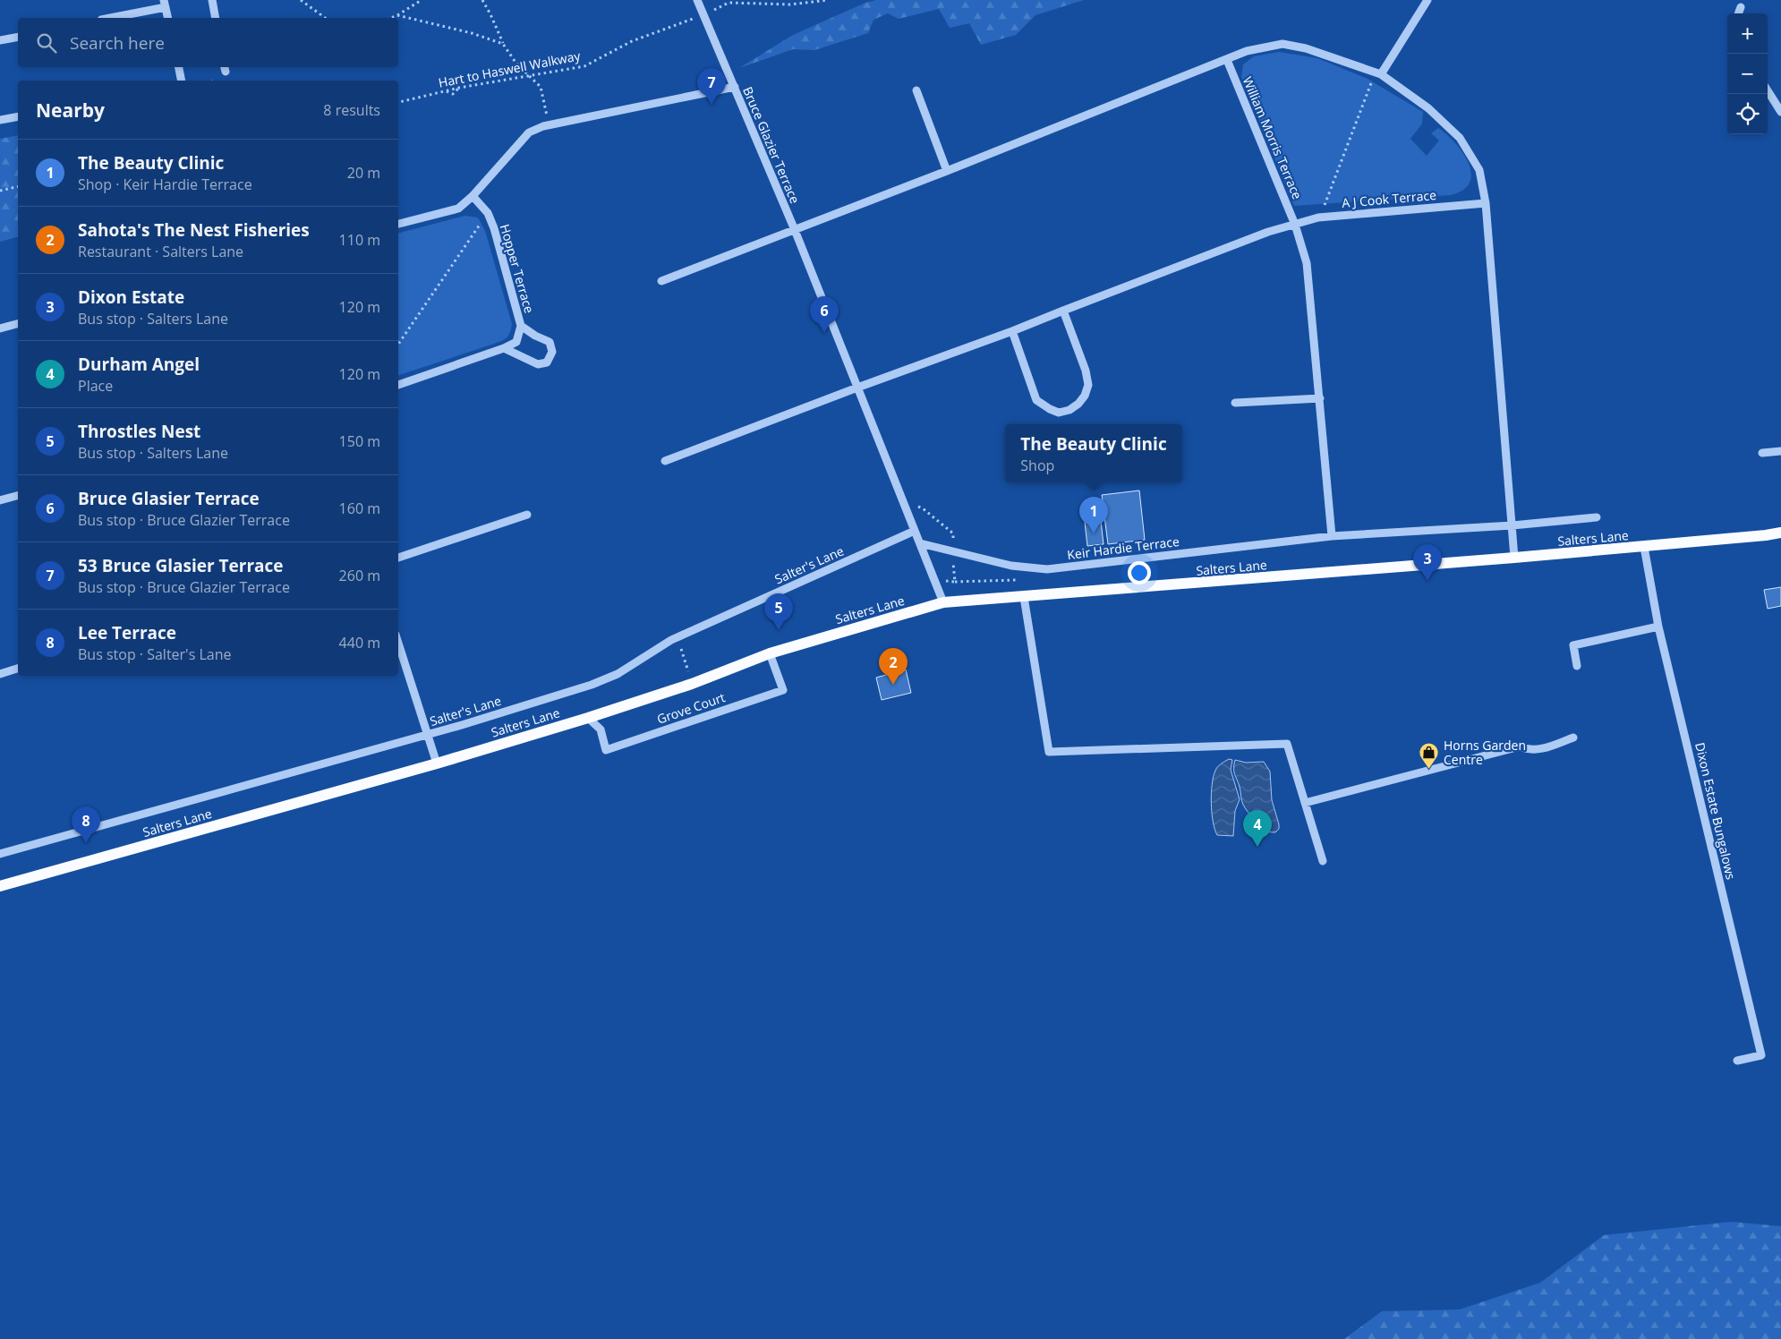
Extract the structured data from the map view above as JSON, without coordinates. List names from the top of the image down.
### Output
{
  "streets": {
    "main road": ["Salters Lane"],
    "street": [
      "William Morris Terrace",
      "Bruce Glazier Terrace",
      "A J Cook Terrace",
      "Hopper Terrace",
      "Keir Hardie Terrace",
      "Salter's Lane",
      "Grove Court",
      "Dixon Estate Bungalows"
    ],
    "path": ["Hart to Haswell Walkway"]
  },
  "crossings": [
    ["William Morris Terrace", "A J Cook Terrace"],
    ["William Morris Terrace", "Keir Hardie Terrace"],
    ["Bruce Glazier Terrace", "A J Cook Terrace"],
    ["Bruce Glazier Terrace", "Hopper Terrace"],
    ["Bruce Glazier Terrace", "Salters Lane"],
    ["Bruce Glazier Terrace", "Keir Hardie Terrace"],
    ["Bruce Glazier Terrace", "Salter's Lane"],
    ["Salters Lane", "Grove Court"],
    ["Salters Lane", "Dixon Estate Bungalows"]
  ],
  "places": {
    "shop": ["Horns Garden Centre"]
  },
  "page": {
    "map_buttons": ["+", "−"],
    "search": "Search here",
    "pins": [
      "7",
      "6",
      "1",
      "3",
      "5",
      "2",
      "8",
      "4"
    ],
    "heading": ["Nearby", "8 results"],
    "list": [
      {
        "mark": "1",
        "name": "The Beauty Clinic",
        "note": "Shop · Keir Hardie Terrace",
        "value": "20 m"
      },
      {
        "mark": "2",
        "name": "Sahota's The Nest Fisheries",
        "note": "Restaurant · Salters Lane",
        "value": "110 m"
      },
      {
        "mark": "3",
        "name": "Dixon Estate",
        "note": "Bus stop · Salters Lane",
        "value": "120 m"
      },
      {
        "mark": "4",
        "name": "Durham Angel",
        "note": "Place",
        "value": "120 m"
      },
      {
        "mark": "5",
        "name": "Throstles Nest",
        "note": "Bus stop · Salters Lane",
        "value": "150 m"
      },
      {
        "mark": "6",
        "name": "Bruce Glasier Terrace",
        "note": "Bus stop · Bruce Glazier Terrace",
        "value": "160 m"
      },
      {
        "mark": "7",
        "name": "53 Bruce Glasier Terrace",
        "note": "Bus stop · Bruce Glazier Terrace",
        "value": "260 m"
      },
      {
        "mark": "8",
        "name": "Lee Terrace",
        "note": "Bus stop · Salter's Lane",
        "value": "440 m"
      }
    ],
    "popup": ["The Beauty Clinic", "Shop"]
  }
}
